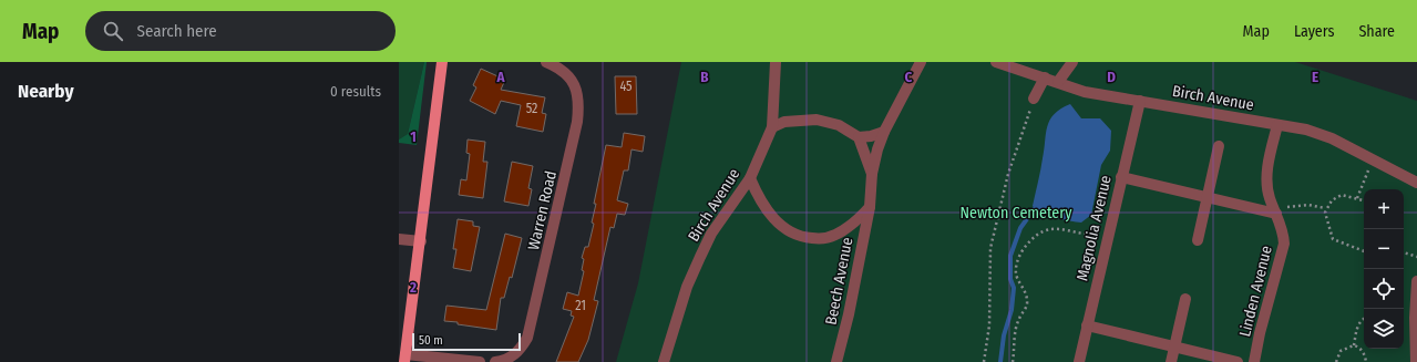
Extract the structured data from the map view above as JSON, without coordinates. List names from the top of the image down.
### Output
{
  "streets": {
    "street": [
      "Birch Avenue",
      "Warren Road",
      "Magnolia Avenue",
      "Beech Avenue",
      "Linden Avenue"
    ]
  },
  "crossings": [
    ["Birch Avenue", "Magnolia Avenue"],
    ["Birch Avenue", "Beech Avenue"],
    ["Birch Avenue", "Linden Avenue"]
  ],
  "parks": ["Newton Cemetery"],
  "house_numbers": ["45", "52", "21"],
  "scale_bar": "50 m",
  "page": {
    "header": "Map",
    "search": "Search here",
    "nav": ["Map", "Layers", "Share"],
    "heading": ["Nearby", "0 results"],
    "map_buttons": ["+", "−"],
    "scale": "50 m"
  },
  "grid": {
    "columns": [
      "A",
      "B",
      "C",
      "D",
      "E"
    ],
    "rows": ["1", "2"]
  }
}
